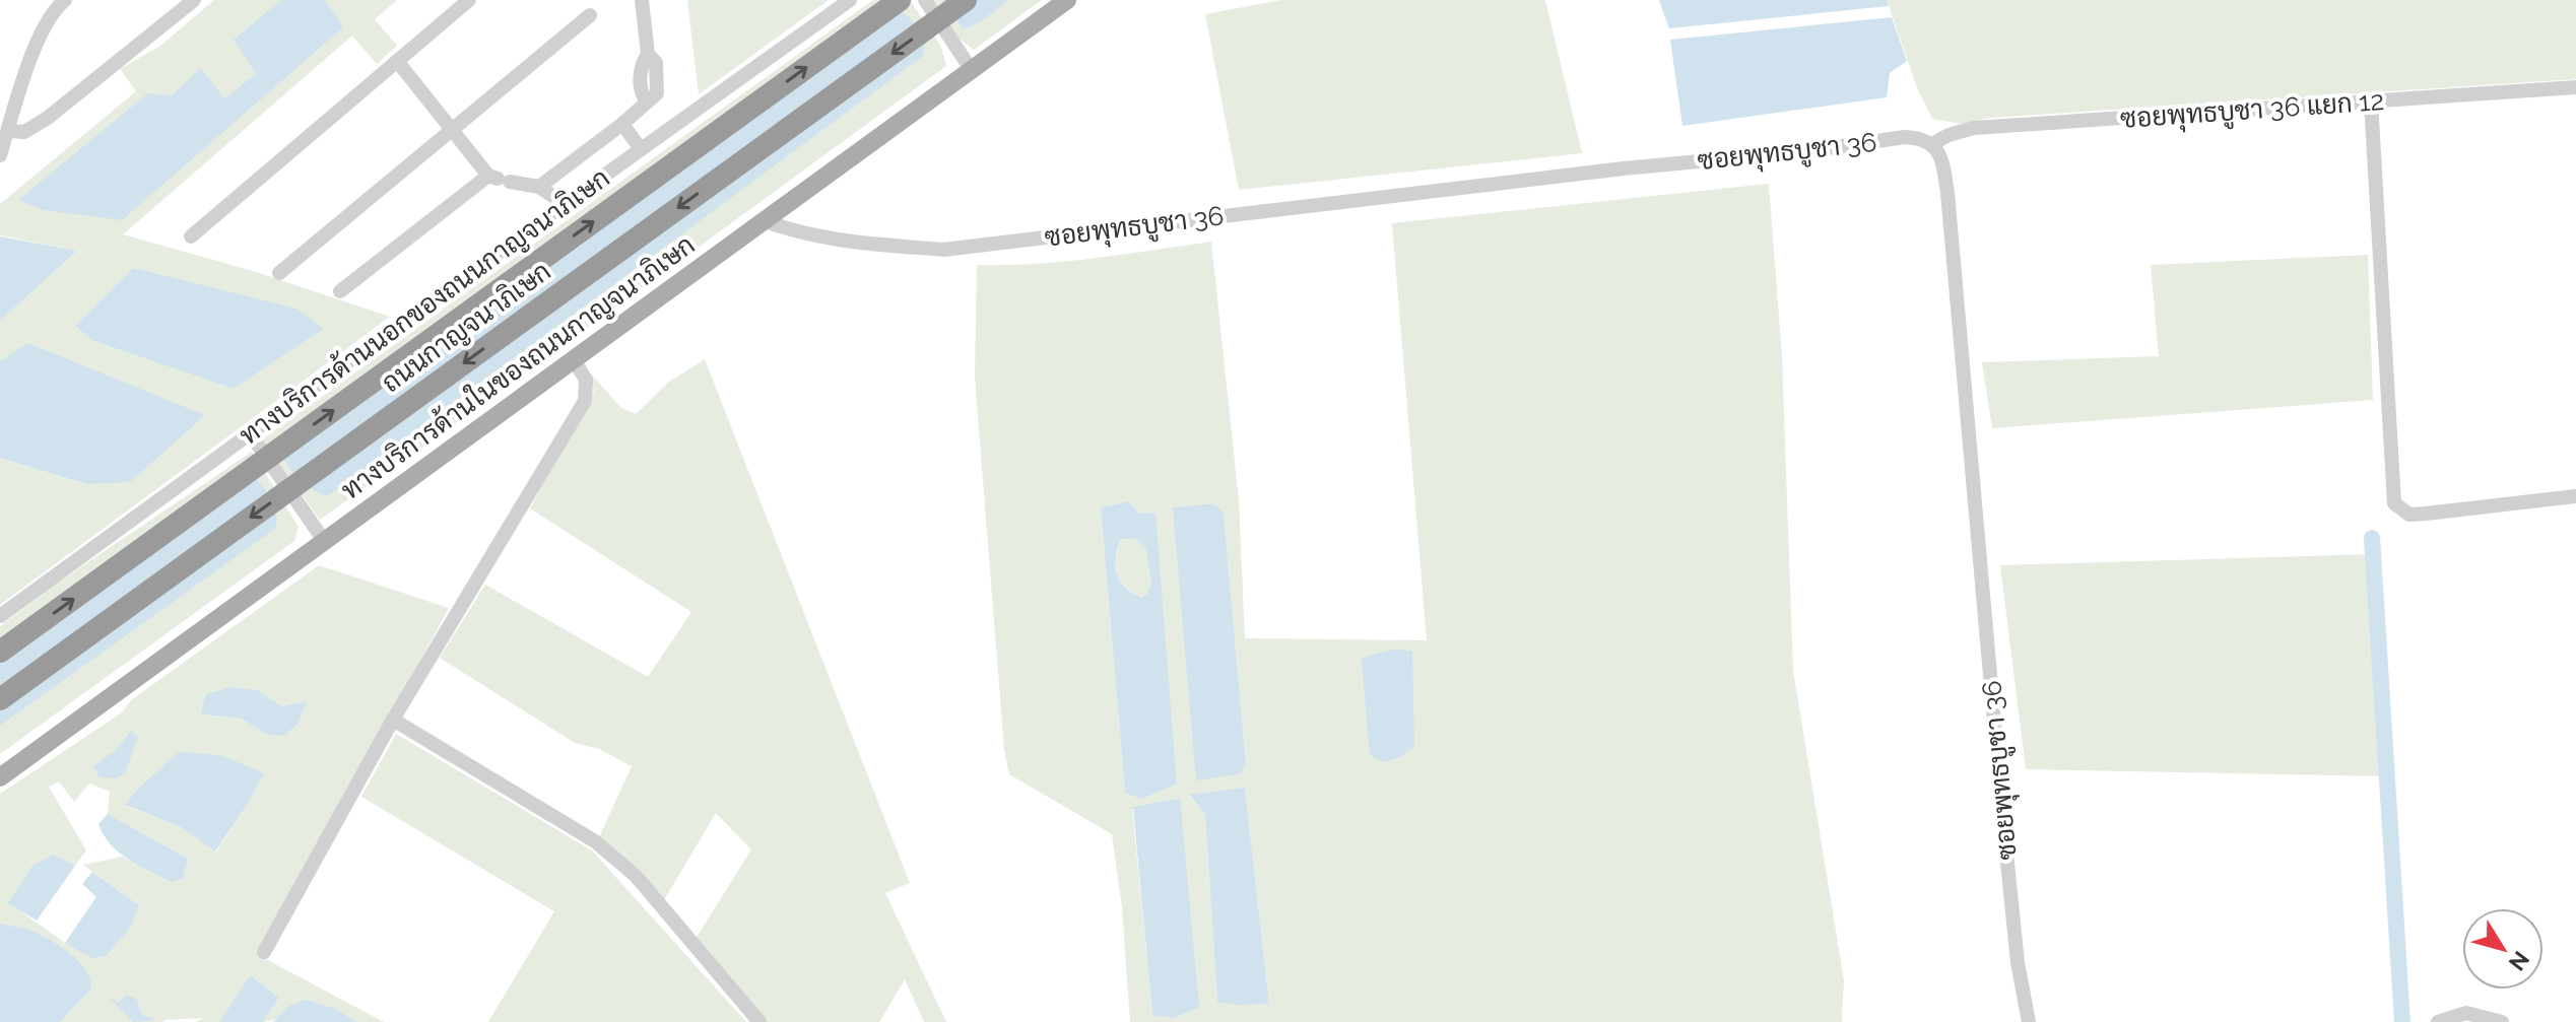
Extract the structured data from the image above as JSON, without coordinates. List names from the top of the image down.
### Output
{
  "streets": {
    "highway": ["ถนนกาญจนาภิเษก"],
    "main road": ["ทางบริการด้านในของถนนกาญจนาภิเษก"],
    "street": ["ซอยพุทธบูชา 36 แยก 12", "ซอยพุทธบูชา 36", "ทางบริการด้านนอกของถนนกาญจนาภิเษก"]
  },
  "crossings": [
    ["ซอยพุทธบูชา 36 แยก 12", "ซอยพุทธบูชา 36"],
    ["ซอยพุทธบูชา 36", "ทางบริการด้านในของถนนกาญจนาภิเษก"]
  ],
  "north": "bottom right"
}
